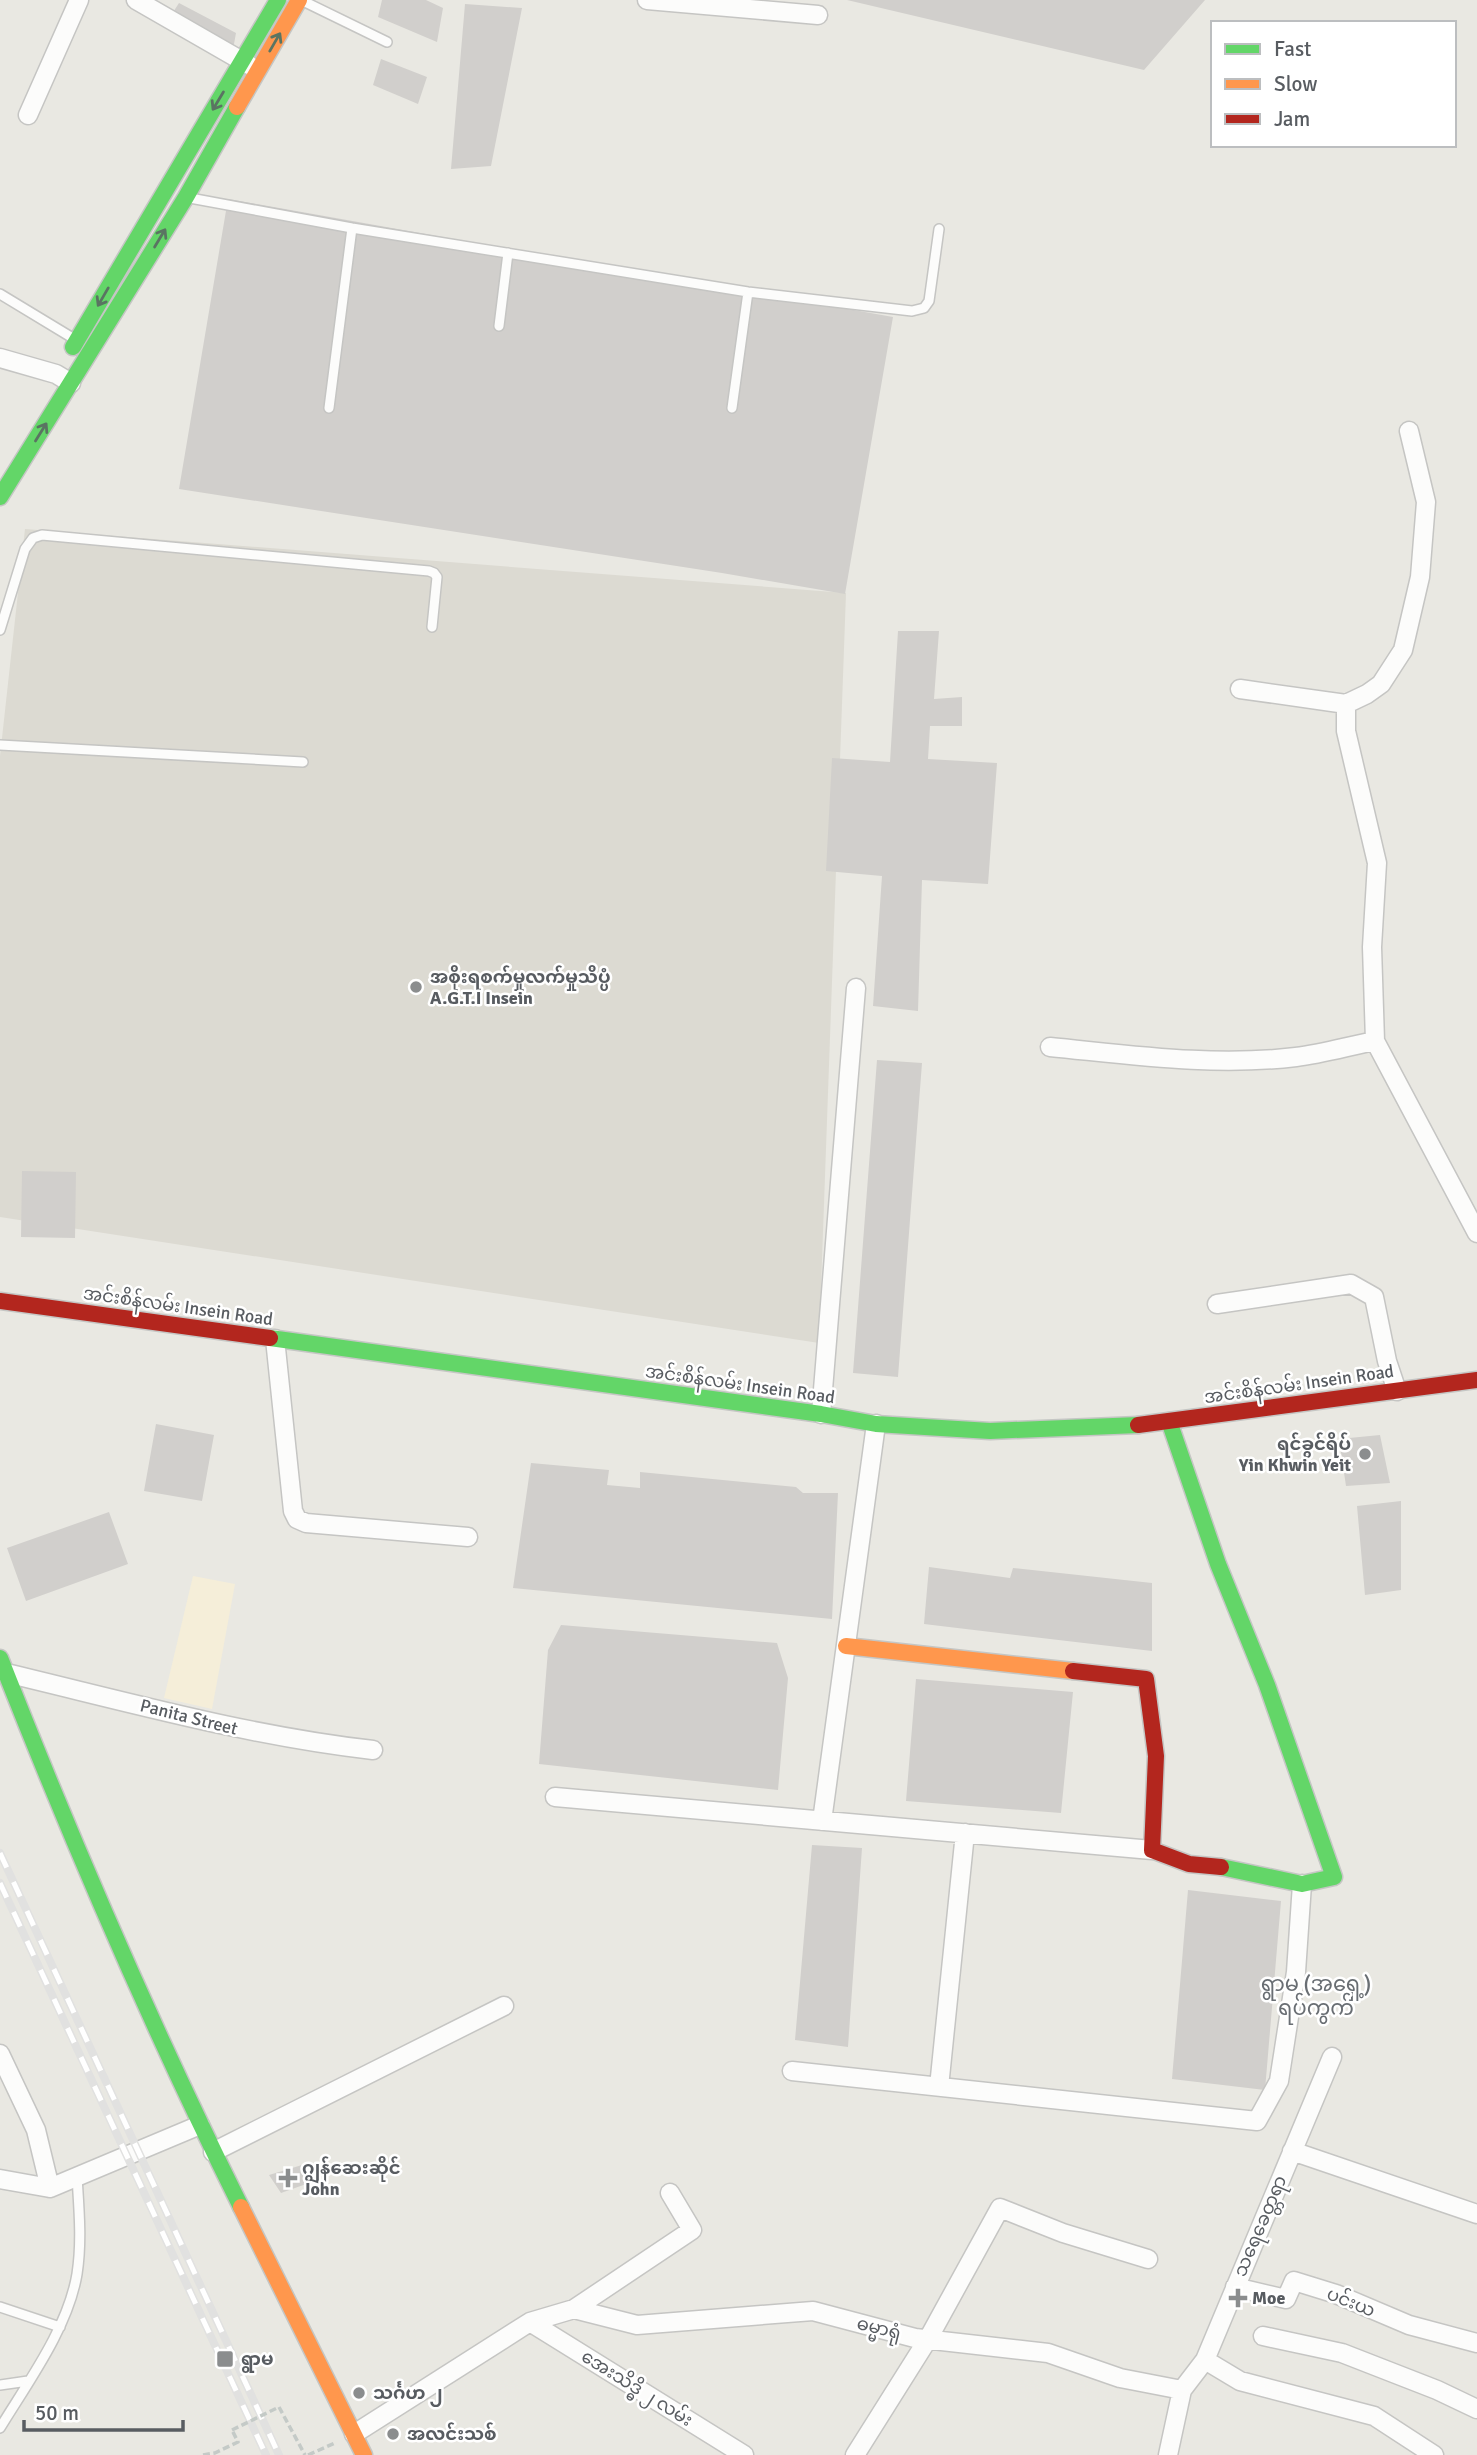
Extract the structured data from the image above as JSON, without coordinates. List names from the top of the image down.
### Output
{
  "streets": {
    "main road": ["အင်းစိန်လမ်း Insein Road"],
    "street": [
      "Panita Street",
      "သရေခေတ္တရာ",
      "ပင်းယ",
      "ဓမ္မာရုံ",
      "အေးသိဒ္ဓိ ၂ လမ်း"
    ]
  },
  "crossings": [
    ["သရေခေတ္တရာ", "ပင်းယ"],
    ["သရေခေတ္တရာ", "ဓမ္မာရုံ"]
  ],
  "districts": ["ရွာမ (အရှေ့) ရပ်ကွက်"],
  "places": {
    "other": [
      "အစိုးရစက်မှုလက်မှုသိပ္ပံ A.G.T.I Insein",
      "ရင်ခွင်ရိပ် Yin Khwin Yeit",
      "သင်္ဂဟ ၂",
      "အလင်းသစ်"
    ],
    "health": ["ဂျွန်ဆေးဆိုင် John", "Moe"],
    "transit": ["ရွာမ"]
  },
  "legend": ["Fast", "Slow", "Jam"],
  "scale_bar": "50 m"
}
